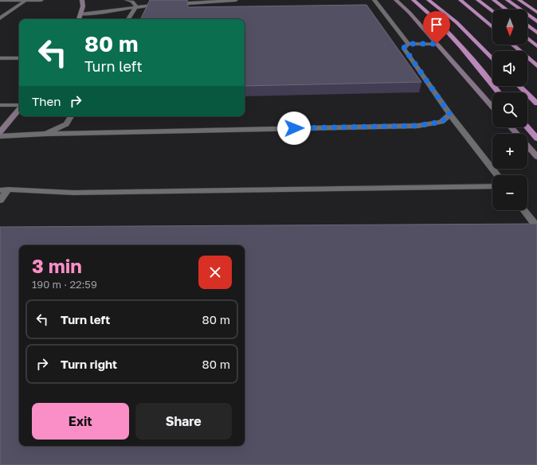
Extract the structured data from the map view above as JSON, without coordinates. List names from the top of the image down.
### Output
{
  "north": "bottom",
  "page": {
    "map_buttons": ["+", "−"],
    "turn": ["80 m", "Turn left"],
    "then": "Then",
    "heading": ["3 min", "190 m · 22:59"],
    "list": [
      {
        "name": "Turn left",
        "value": "80 m"
      },
      {
        "name": "Turn right",
        "value": "80 m"
      }
    ],
    "buttons": ["Exit", "Share"]
  }
}
